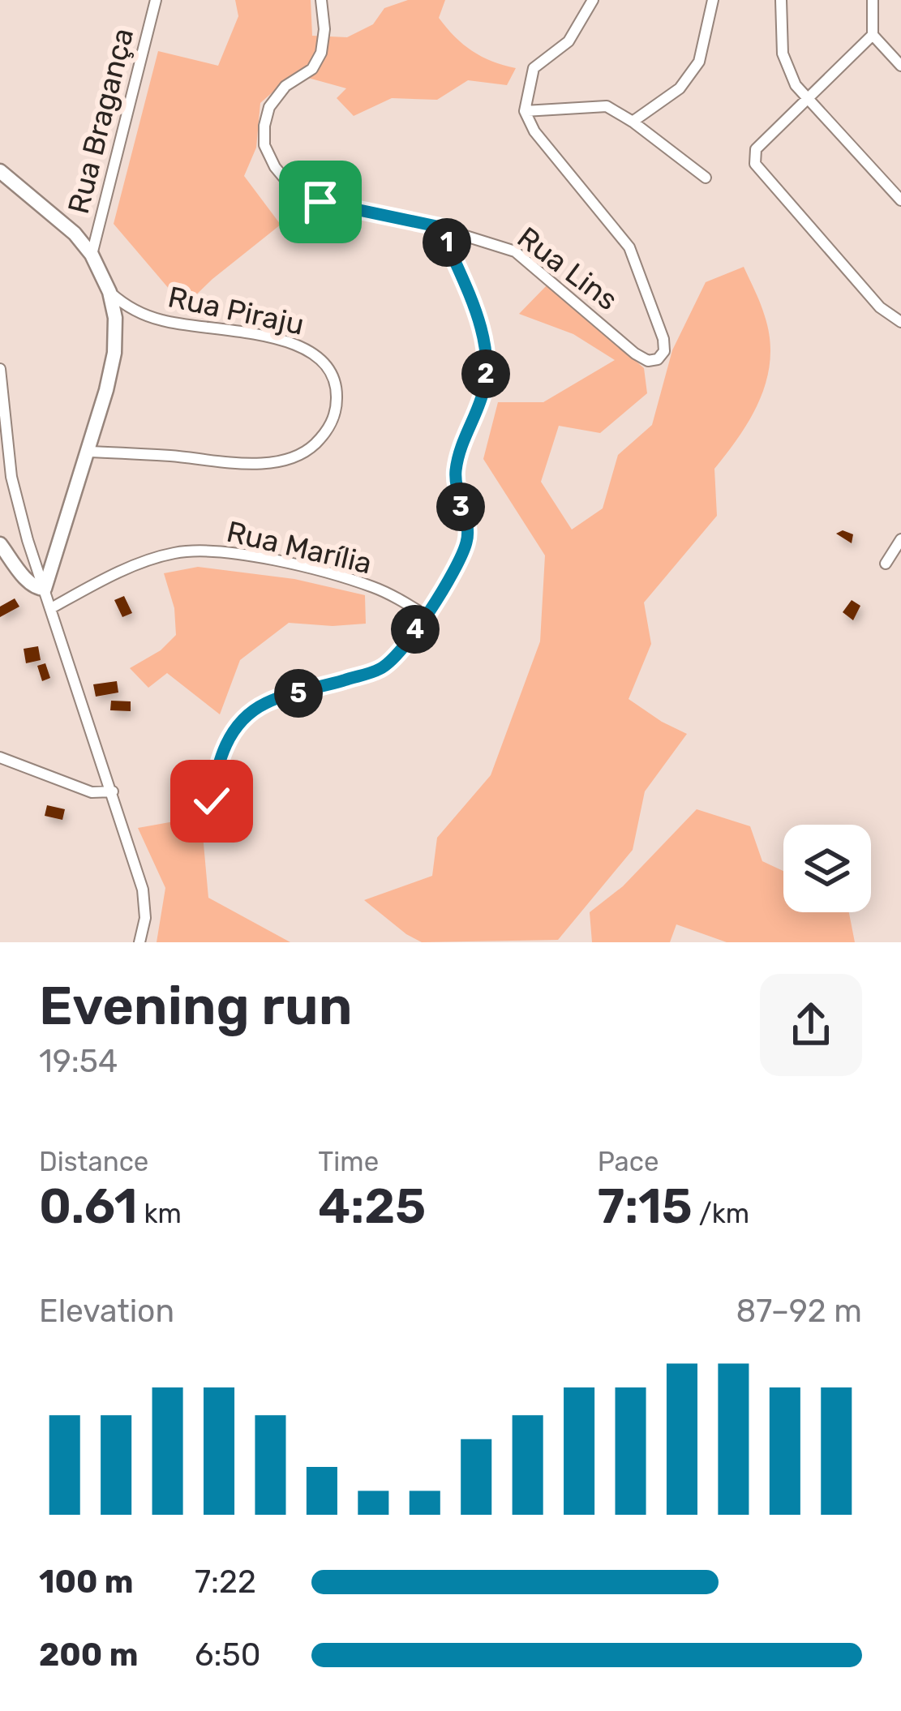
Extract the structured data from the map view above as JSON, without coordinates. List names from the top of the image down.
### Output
{
  "streets": {
    "street": [
      "Rua Bragança",
      "Rua Lins",
      "Rua Piraju",
      "Rua Marília"
    ]
  },
  "page": {
    "pins": [
      "1",
      "2",
      "3",
      "4",
      "5"
    ],
    "heading": ["Evening run", "19:54"],
    "stats": [
      ["Distance", "0.61 km"],
      ["Time", "4:25"],
      ["Pace", "7:15 /km"]
    ],
    "chart": ["Elevation", "87–92 m"],
    "list": [
      {
        "name": "100 m",
        "note": "7:22"
      },
      {
        "name": "200 m",
        "note": "6:50"
      }
    ]
  }
}
